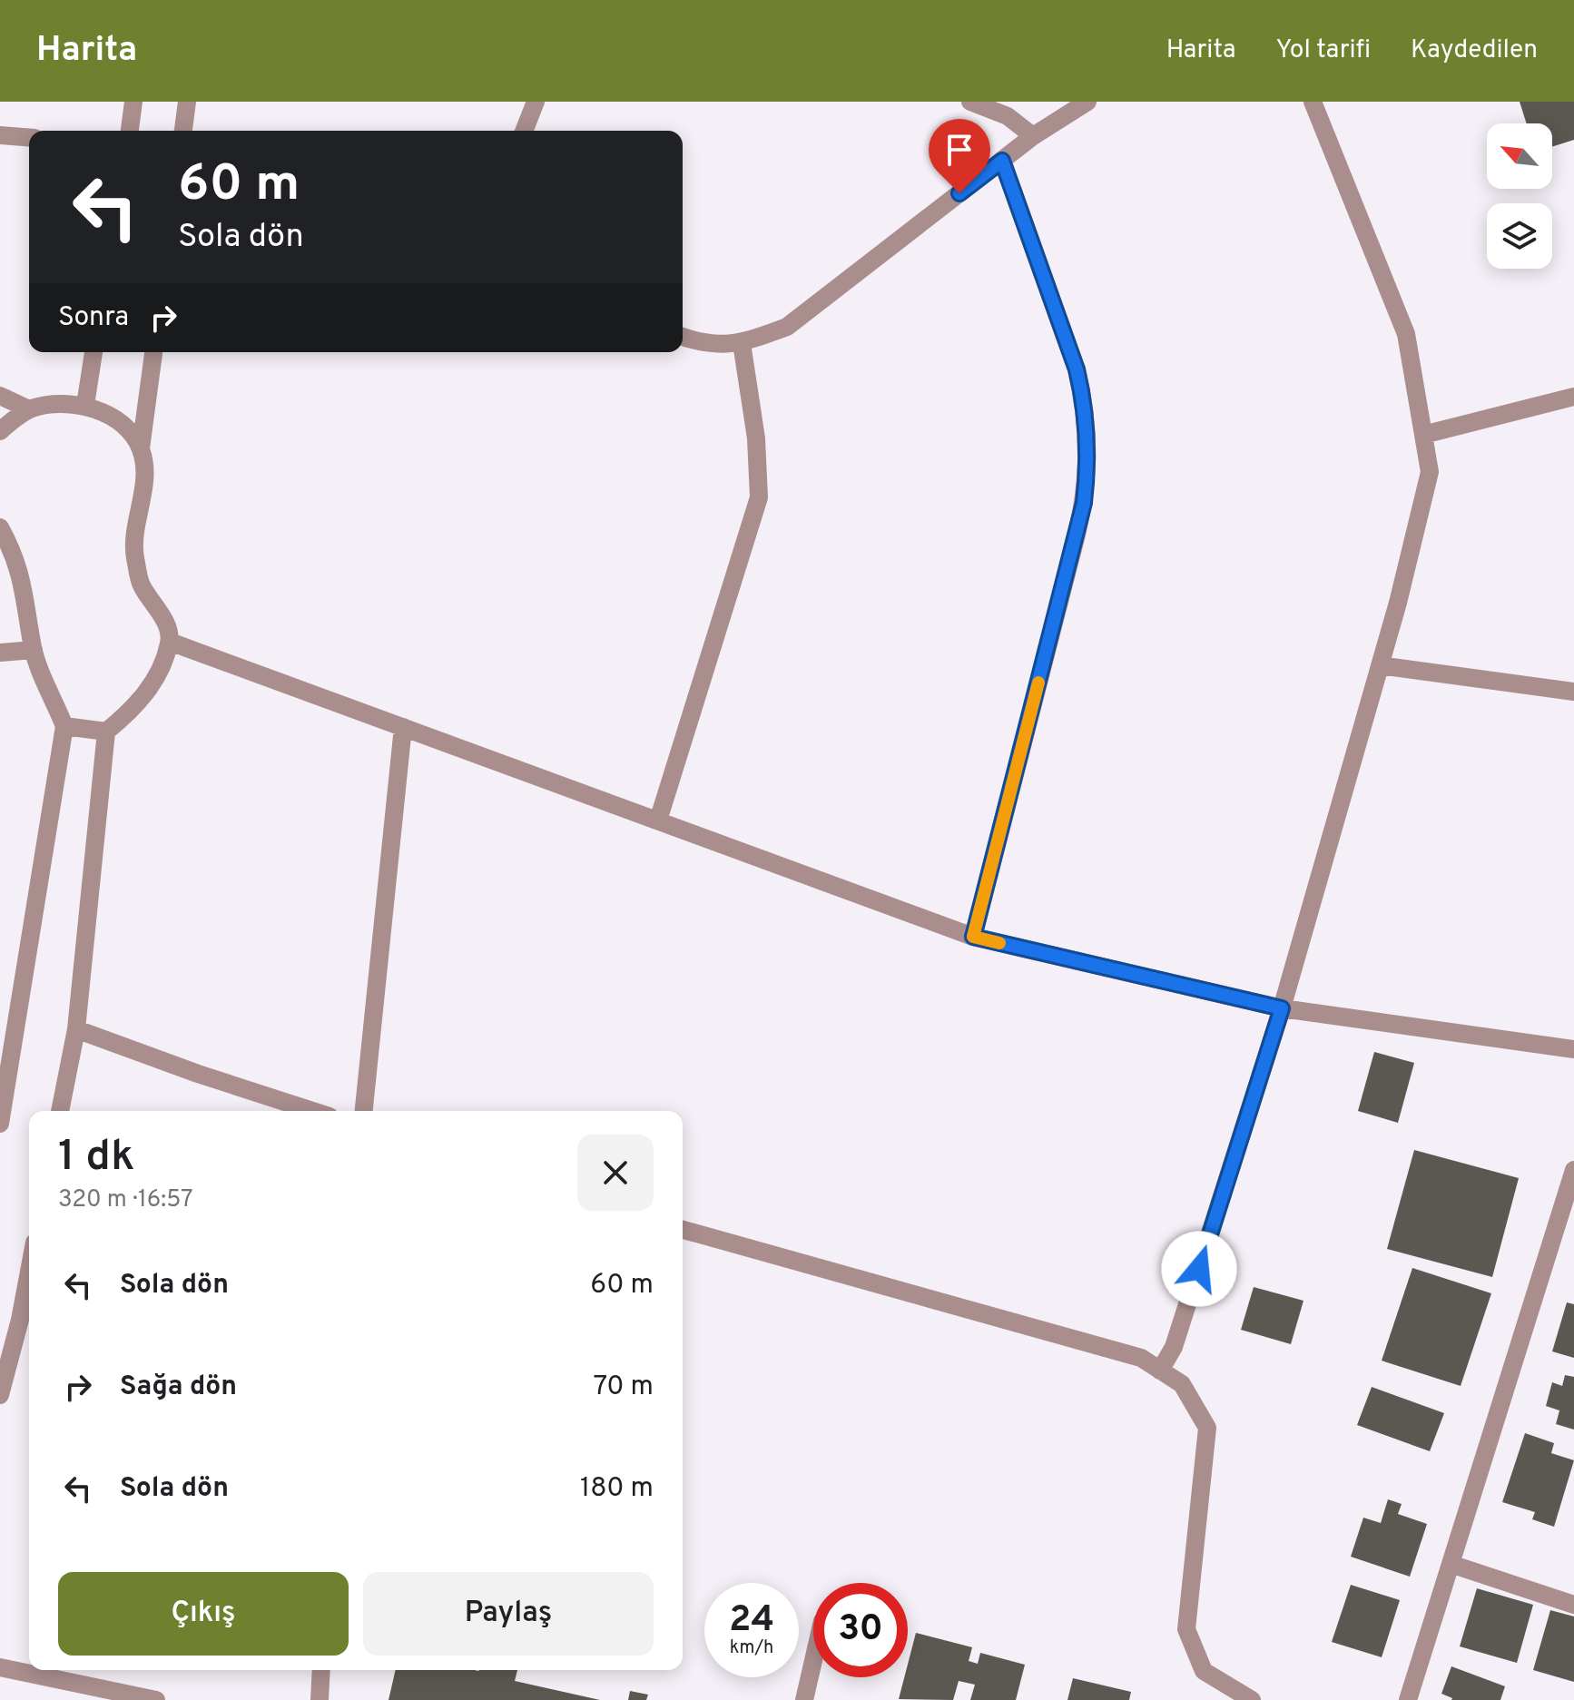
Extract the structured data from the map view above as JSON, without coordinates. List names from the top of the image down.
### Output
{
  "north": "top left",
  "page": {
    "header": "Harita",
    "nav": ["Harita", "Yol tarifi", "Kaydedilen"],
    "turn": ["60 m", "Sola dön"],
    "then": "Sonra",
    "heading": ["1 dk", "320 m · 16:57"],
    "list": [
      {
        "name": "Sola dön",
        "value": "60 m"
      },
      {
        "name": "Sağa dön",
        "value": "70 m"
      },
      {
        "name": "Sola dön",
        "value": "180 m"
      }
    ],
    "buttons": ["Çıkış", "Paylaş"],
    "speed": "24 km/h",
    "limit": "30"
  }
}
